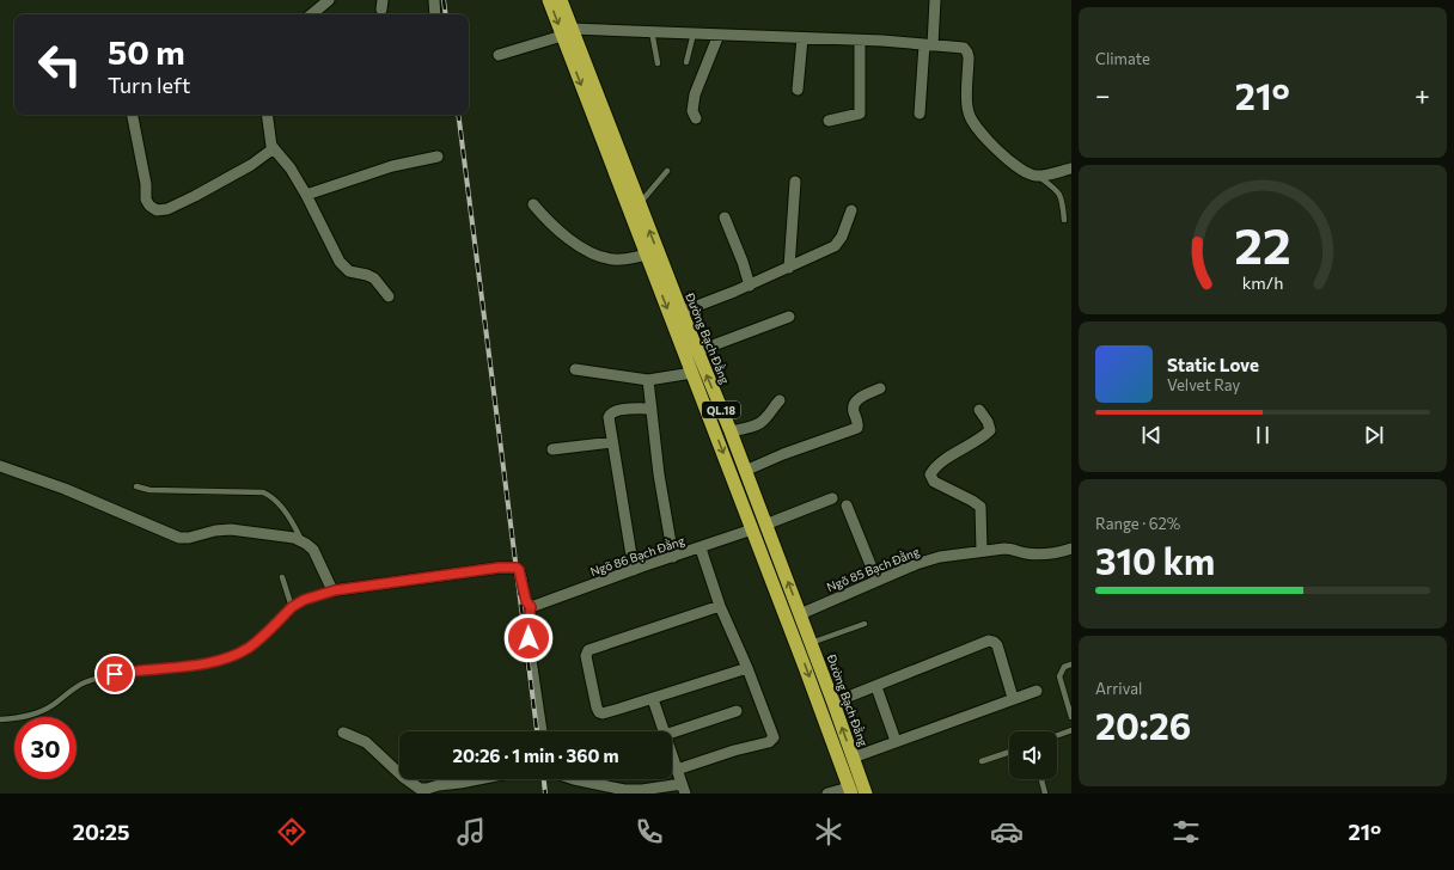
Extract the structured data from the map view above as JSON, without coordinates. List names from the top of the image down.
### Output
{
  "streets": {
    "highway": ["Đường Bạch Đằng", "QL.18"],
    "street": ["Ngõ 86 Bạch Đằng", "Ngõ 85 Bạch Đằng"]
  },
  "crossings": [
    ["Đường Bạch Đằng", "QL.18"],
    ["Đường Bạch Đằng", "Ngõ 85 Bạch Đằng"],
    ["QL.18", "Ngõ 86 Bạch Đằng"]
  ],
  "page": {
    "tile": [
      "Climate",
      ["Range · 62%", "310 km"],
      ["Arrival", "20:26"]
    ],
    "turn": ["50 m", "Turn left"],
    "heat": ["−", "21°", "+"],
    "song": ["Static Love", "Velvet Ray"],
    "limit": "30",
    "trip": "20:26 · 1 min · 360 m",
    "tabs": ["20:25", "21°"],
    "gauge": ["22", "km/h"]
  }
}
